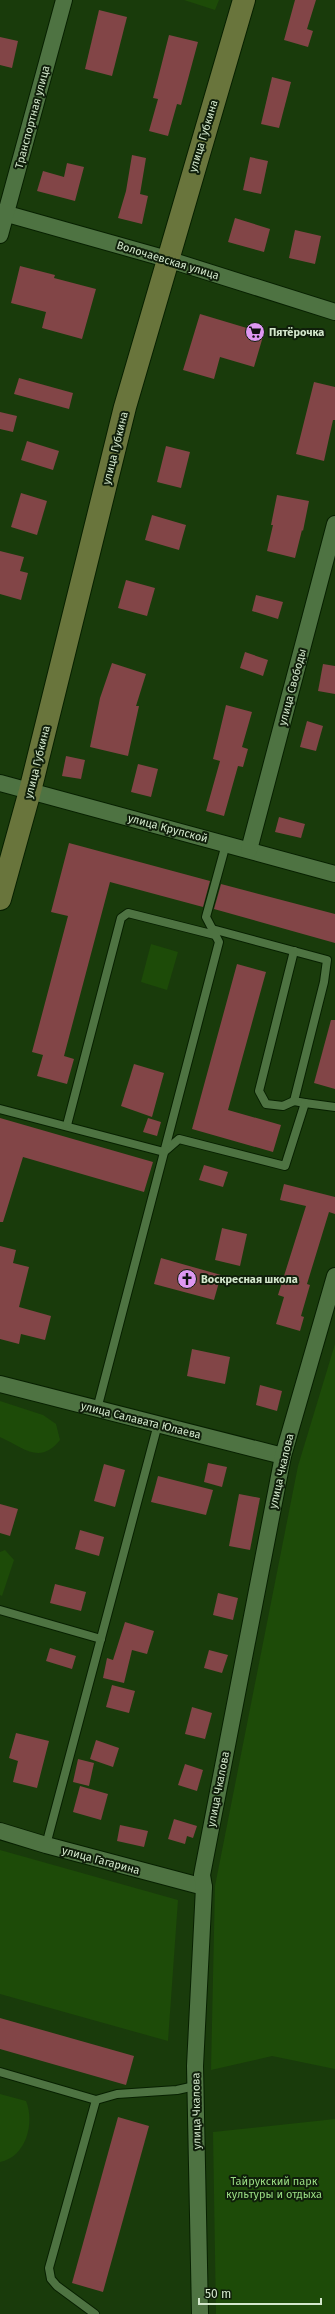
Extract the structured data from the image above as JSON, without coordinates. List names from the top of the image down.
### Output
{
  "streets": {
    "main road": ["улица Губкина"],
    "street": [
      "Транспортная улица",
      "Волочаевская улица",
      "улица Свободы",
      "улица Крупской",
      "улица Салавата Юлаева",
      "улица Чкалова",
      "улица Гагарина"
    ]
  },
  "crossings": [
    ["Транспортная улица", "Волочаевская улица"],
    ["улица Губкина", "Волочаевская улица"],
    ["улица Губкина", "улица Крупской"],
    ["улица Свободы", "улица Крупской"],
    ["улица Салавата Юлаева", "улица Чкалова"],
    ["улица Чкалова", "улица Гагарина"]
  ],
  "parks": ["Тайрукский парк культуры и отдыха"],
  "places": {
    "supermarket": ["Пятёрочка"],
    "church": ["Воскресная школа"]
  },
  "scale_bar": "50 m"
}
